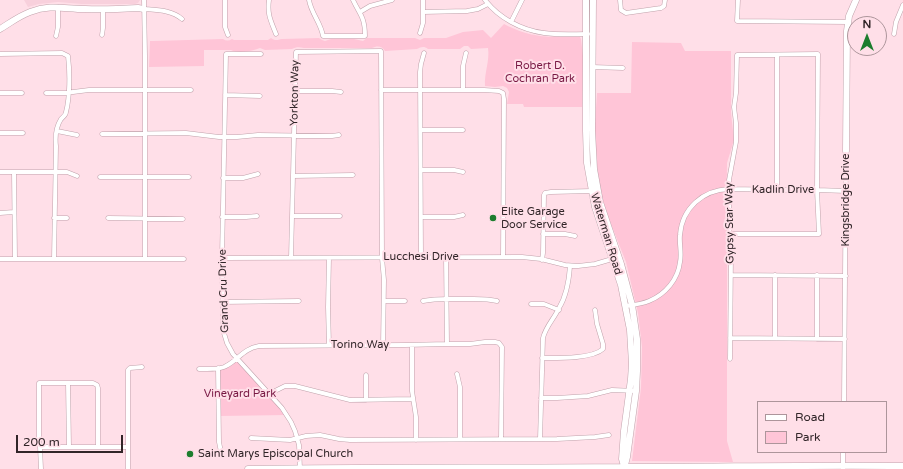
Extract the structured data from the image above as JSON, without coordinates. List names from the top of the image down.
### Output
{
  "streets": {
    "street": [
      "Yorkton Way",
      "Kadlin Drive",
      "Kingsbridge Drive",
      "Gypsy Star Way",
      "Waterman Road",
      "Lucchesi Drive",
      "Grand Cru Drive",
      "Torino Way"
    ]
  },
  "crossings": [
    ["Yorkton Way", "Lucchesi Drive"],
    ["Kadlin Drive", "Kingsbridge Drive"],
    ["Kadlin Drive", "Gypsy Star Way"],
    ["Kadlin Drive", "Waterman Road"],
    ["Waterman Road", "Lucchesi Drive"],
    ["Lucchesi Drive", "Grand Cru Drive"],
    ["Grand Cru Drive", "Torino Way"]
  ],
  "parks": ["Robert D. Cochran Park", "Vineyard Park"],
  "places": ["Elite Garage Door Service", "Saint Marys Episcopal Church"],
  "legend": ["Road", "Park"],
  "scale_bar": "200 m",
  "north": "top"
}
